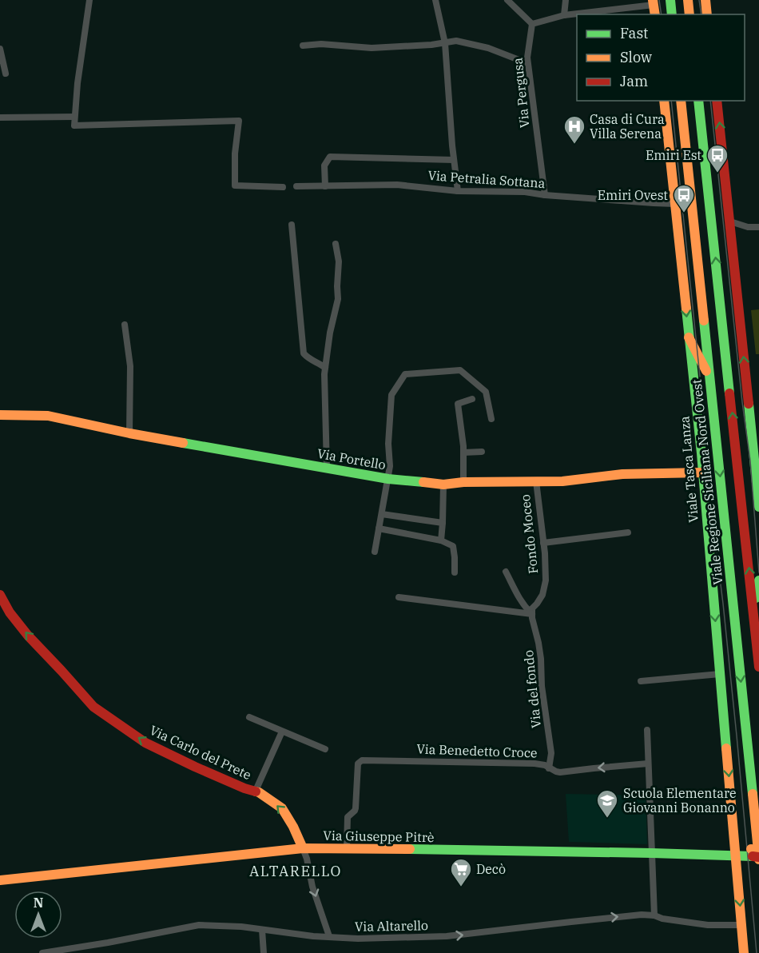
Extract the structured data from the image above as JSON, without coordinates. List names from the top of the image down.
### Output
{
  "streets": {
    "street": [
      "Via Pergusa",
      "Via Petralia Sottana",
      "Via Portello",
      "Viale Tasca Lanza",
      "Viale Regione Siciliana Nord Ovest",
      "Fondo Moceo",
      "Via del fondo",
      "Via Benedetto Croce",
      "Via Carlo del Prete",
      "Via Giuseppe Pitrè",
      "Via Altarello"
    ]
  },
  "crossings": [
    ["Via Pergusa", "Via Petralia Sottana"],
    ["Via Petralia Sottana", "Viale Tasca Lanza"],
    ["Via Portello", "Viale Tasca Lanza"],
    ["Via Portello", "Fondo Moceo"],
    ["Viale Regione Siciliana Nord Ovest", "Via Giuseppe Pitrè"],
    ["Fondo Moceo", "Via del fondo"],
    ["Via del fondo", "Via Benedetto Croce"],
    ["Via Benedetto Croce", "Via Giuseppe Pitrè"],
    ["Via Carlo del Prete", "Via Giuseppe Pitrè"],
    ["Via Carlo del Prete", "Via Altarello"]
  ],
  "one_way": ["Via Altarello"],
  "districts": ["ALTARELLO"],
  "places": {
    "hospital": ["Casa di Cura Villa Serena"],
    "bus stop": ["Emiri Est", "Emiri Ovest"],
    "school or university": ["Scuola Elementare Giovanni Bonanno"],
    "supermarket": ["Decò"]
  },
  "legend": ["Fast", "Slow", "Jam"],
  "north": "top"
}
